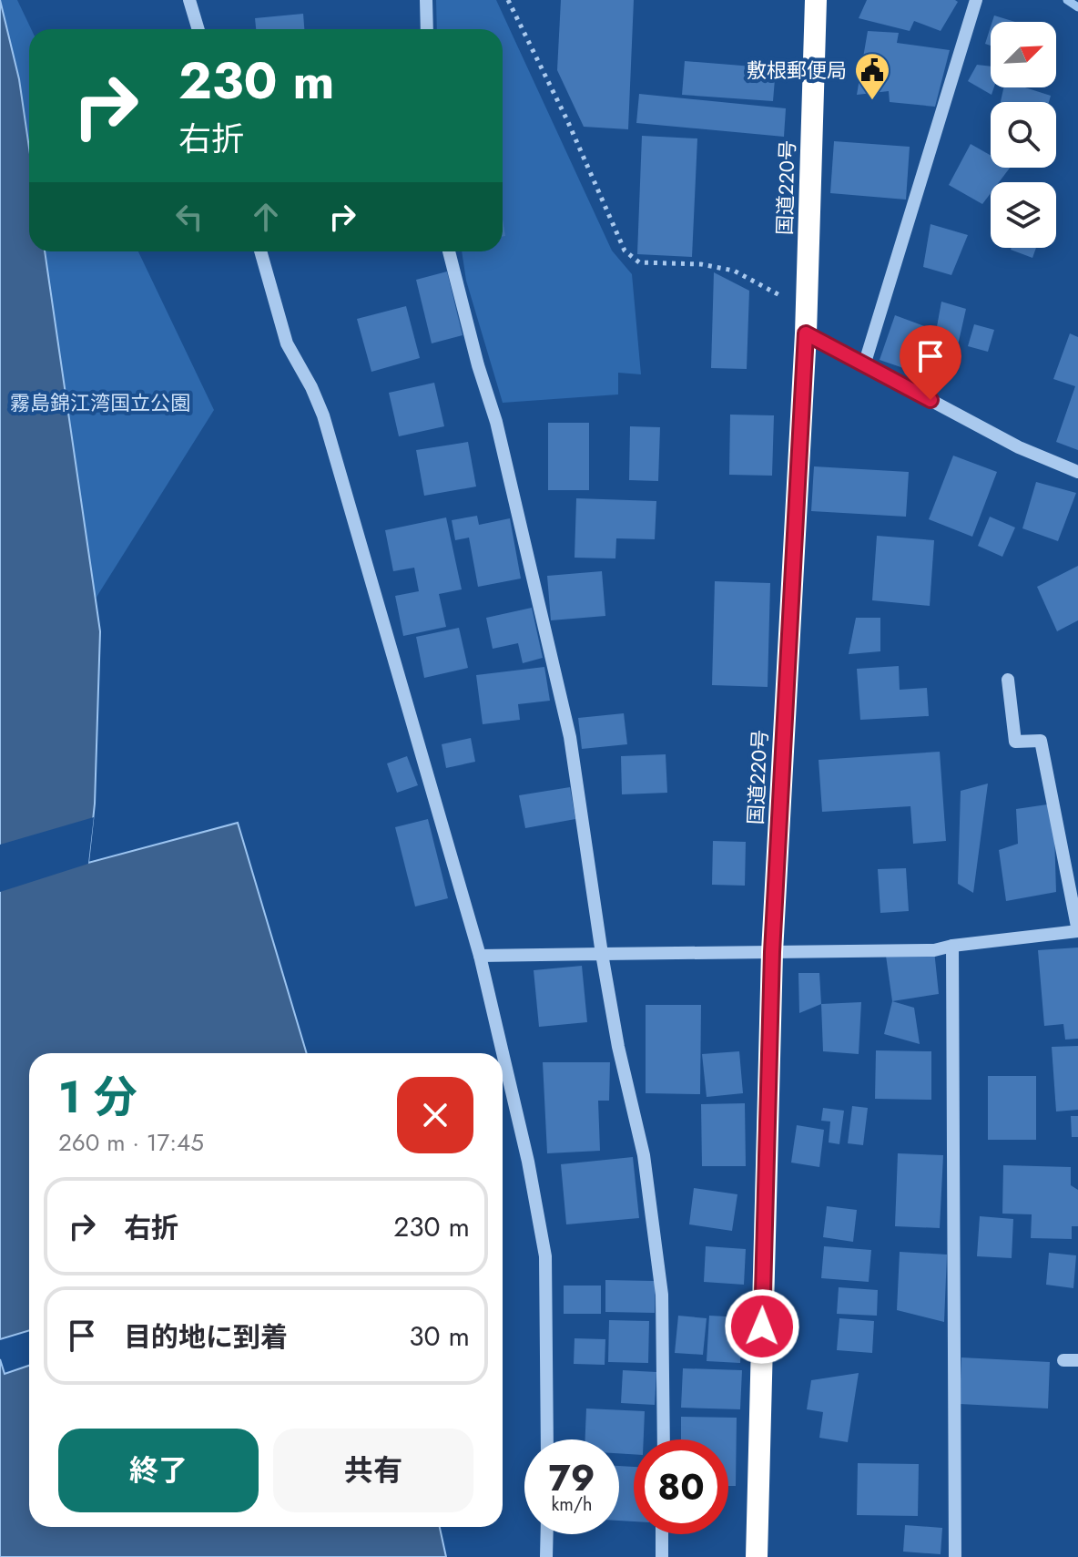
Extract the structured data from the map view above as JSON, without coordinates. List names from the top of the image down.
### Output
{
  "streets": {
    "highway": ["国道220号"]
  },
  "parks": ["霧島錦江湾国立公園"],
  "places": {
    "public building": ["敷根郵便局"]
  },
  "north": "top right",
  "page": {
    "turn": ["230 m", "右折"],
    "heading": ["1 分", "260 m · 17:45"],
    "list": [
      {
        "name": "右折",
        "value": "230 m"
      },
      {
        "name": "目的地に到着",
        "value": "30 m"
      }
    ],
    "buttons": ["終了", "共有"],
    "speed": "79 km/h",
    "limit": "80"
  }
}
